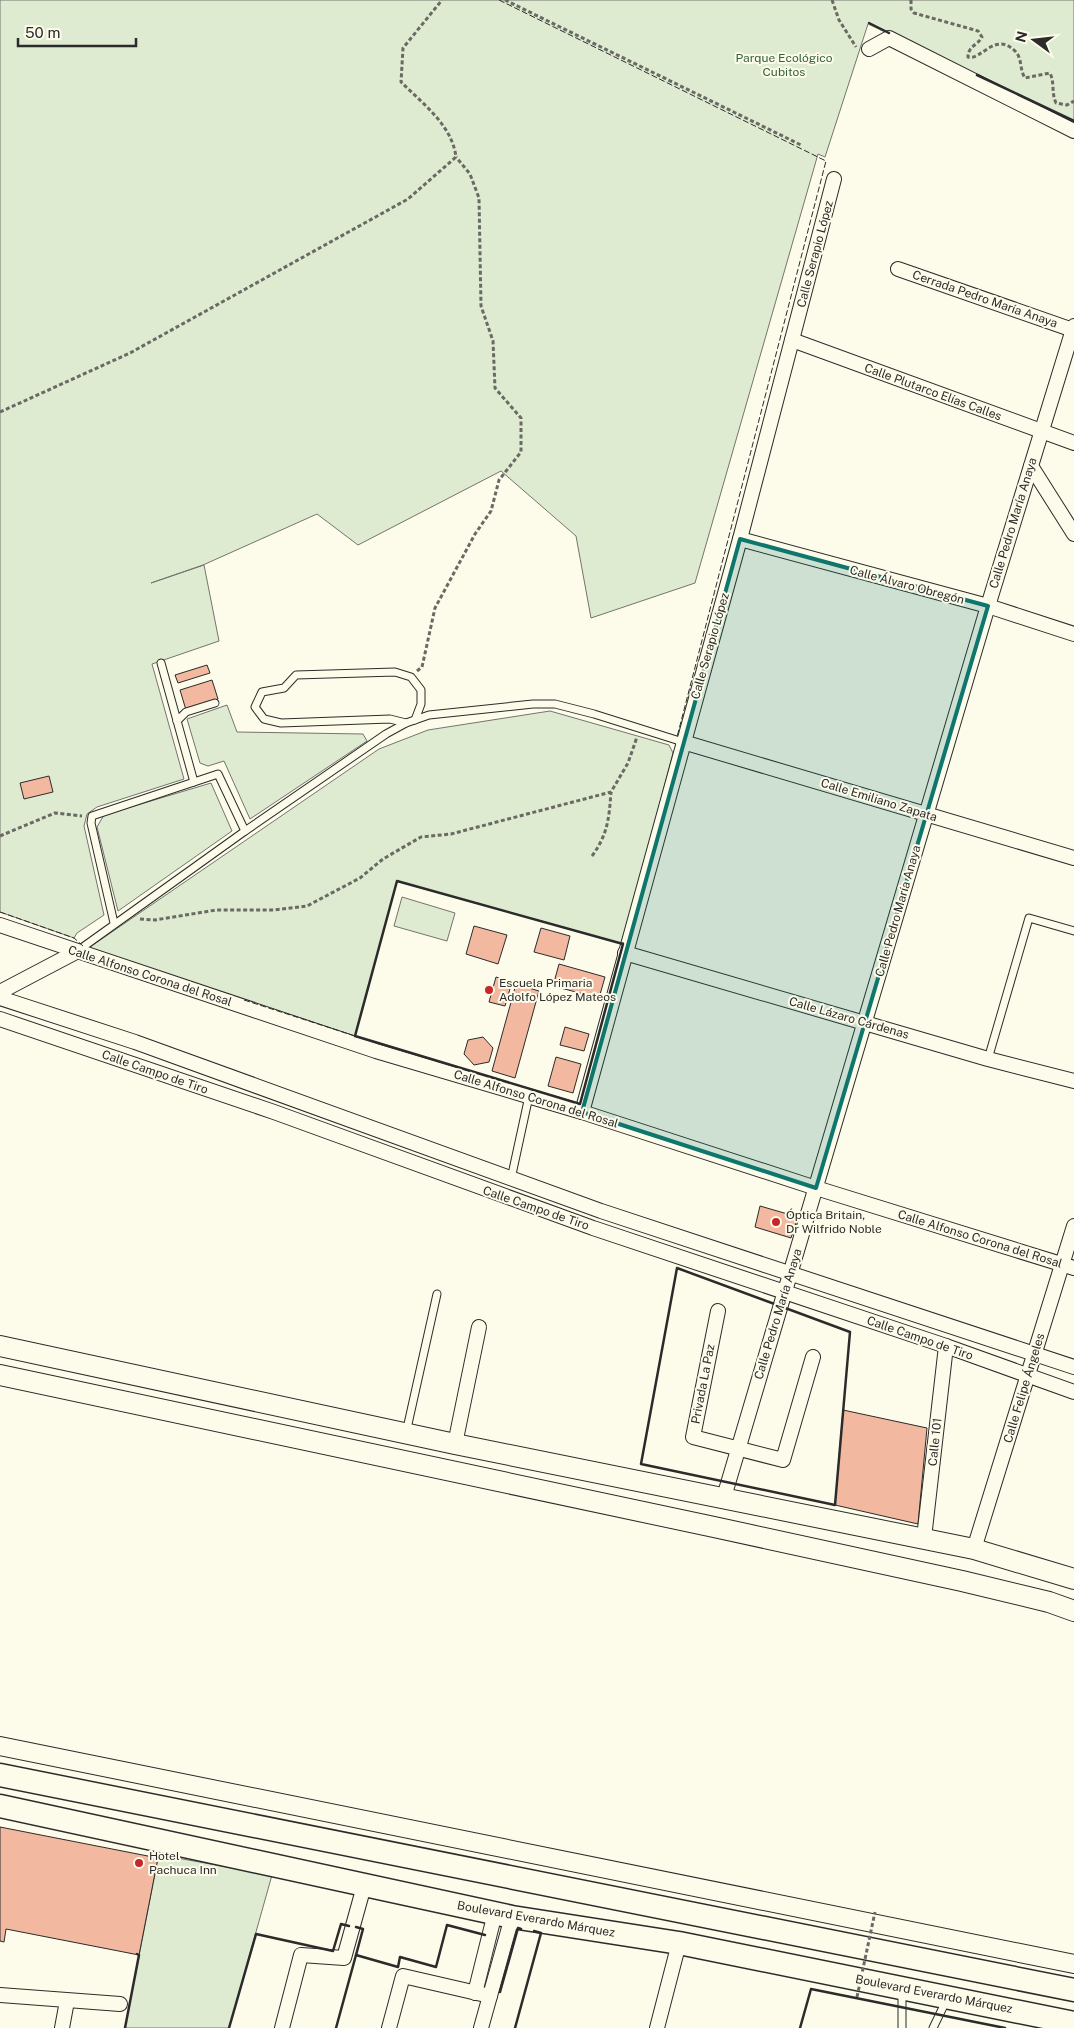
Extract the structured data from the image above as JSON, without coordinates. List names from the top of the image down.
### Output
{
  "streets": {
    "main road": ["Boulevard Everardo Márquez"],
    "street": [
      "Calle Serapio López",
      "Cerrada Pedro María Anaya",
      "Calle Plutarco Elías Calles",
      "Calle Pedro María Anaya",
      "Calle Álvaro Obregón",
      "Calle Emiliano Zapata",
      "Calle Alfonso Corona del Rosal",
      "Calle Lázaro Cárdenas",
      "Calle Campo de Tiro",
      "Privada La Paz",
      "Calle Felipe Ángeles",
      "Calle 101"
    ]
  },
  "crossings": [
    ["Calle Serapio López", "Calle Plutarco Elías Calles"],
    ["Calle Serapio López", "Calle Álvaro Obregón"],
    ["Calle Serapio López", "Calle Emiliano Zapata"],
    ["Calle Serapio López", "Calle Alfonso Corona del Rosal"],
    ["Calle Serapio López", "Calle Lázaro Cárdenas"],
    ["Cerrada Pedro María Anaya", "Calle Pedro María Anaya"],
    ["Calle Plutarco Elías Calles", "Calle Pedro María Anaya"],
    ["Calle Pedro María Anaya", "Calle Álvaro Obregón"],
    ["Calle Pedro María Anaya", "Calle Emiliano Zapata"],
    ["Calle Pedro María Anaya", "Calle Alfonso Corona del Rosal"],
    ["Calle Pedro María Anaya", "Calle Lázaro Cárdenas"],
    ["Calle Pedro María Anaya", "Calle Campo de Tiro"],
    ["Calle Pedro María Anaya", "Privada La Paz"],
    ["Calle Alfonso Corona del Rosal", "Calle Felipe Ángeles"],
    ["Calle Campo de Tiro", "Calle Felipe Ángeles"],
    ["Calle Campo de Tiro", "Calle 101"]
  ],
  "parks": ["Parque Ecológico Cubitos"],
  "places": ["Escuela Primaria Adolfo López Mateos", "Óptica Britain, Dr Wilfrido Noble", "Hotel Pachuca Inn"],
  "scale_bar": "50 m",
  "north": "left"
}
